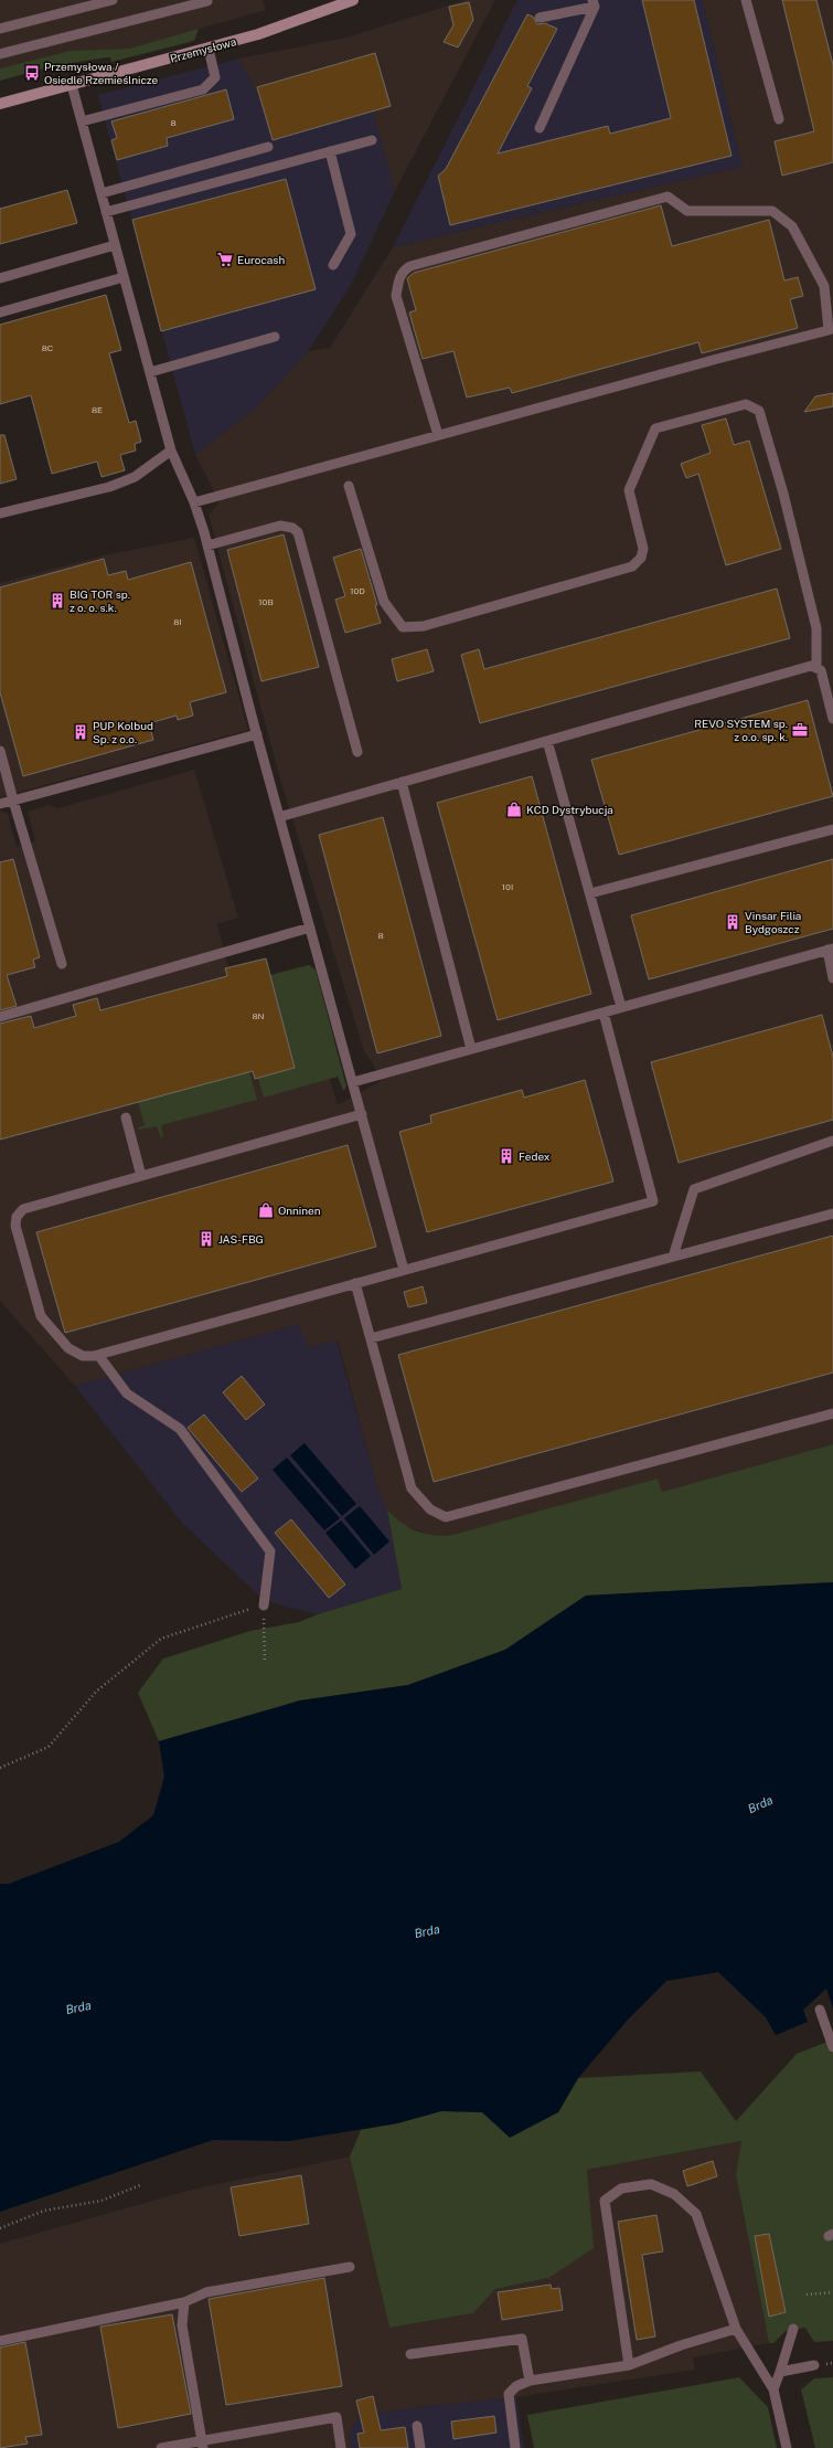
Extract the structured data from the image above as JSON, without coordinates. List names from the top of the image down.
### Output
{
  "streets": {
    "street": ["Przemysłowa"]
  },
  "water": ["Brda"],
  "places": {
    "bus stop": ["Przemysłowa / Osiedle Rzemieślnicze"],
    "supermarket": ["Eurocash"],
    "building": [
      "BIG TOR sp. z o. o. s.k.",
      "PUP Kolbud Sp. z o.o.",
      "Vinsar Filia Bydgoszcz",
      "Fedex",
      "JAS-FBG"
    ],
    "office": ["REVO SYSTEM sp. z o.o. sp. k."],
    "shop": ["KCD Dystrybucja", "Onninen"]
  },
  "house_numbers": [
    "8",
    "8C",
    "8E",
    "10D",
    "10B",
    "8I",
    "10I",
    "8",
    "8N"
  ]
}
